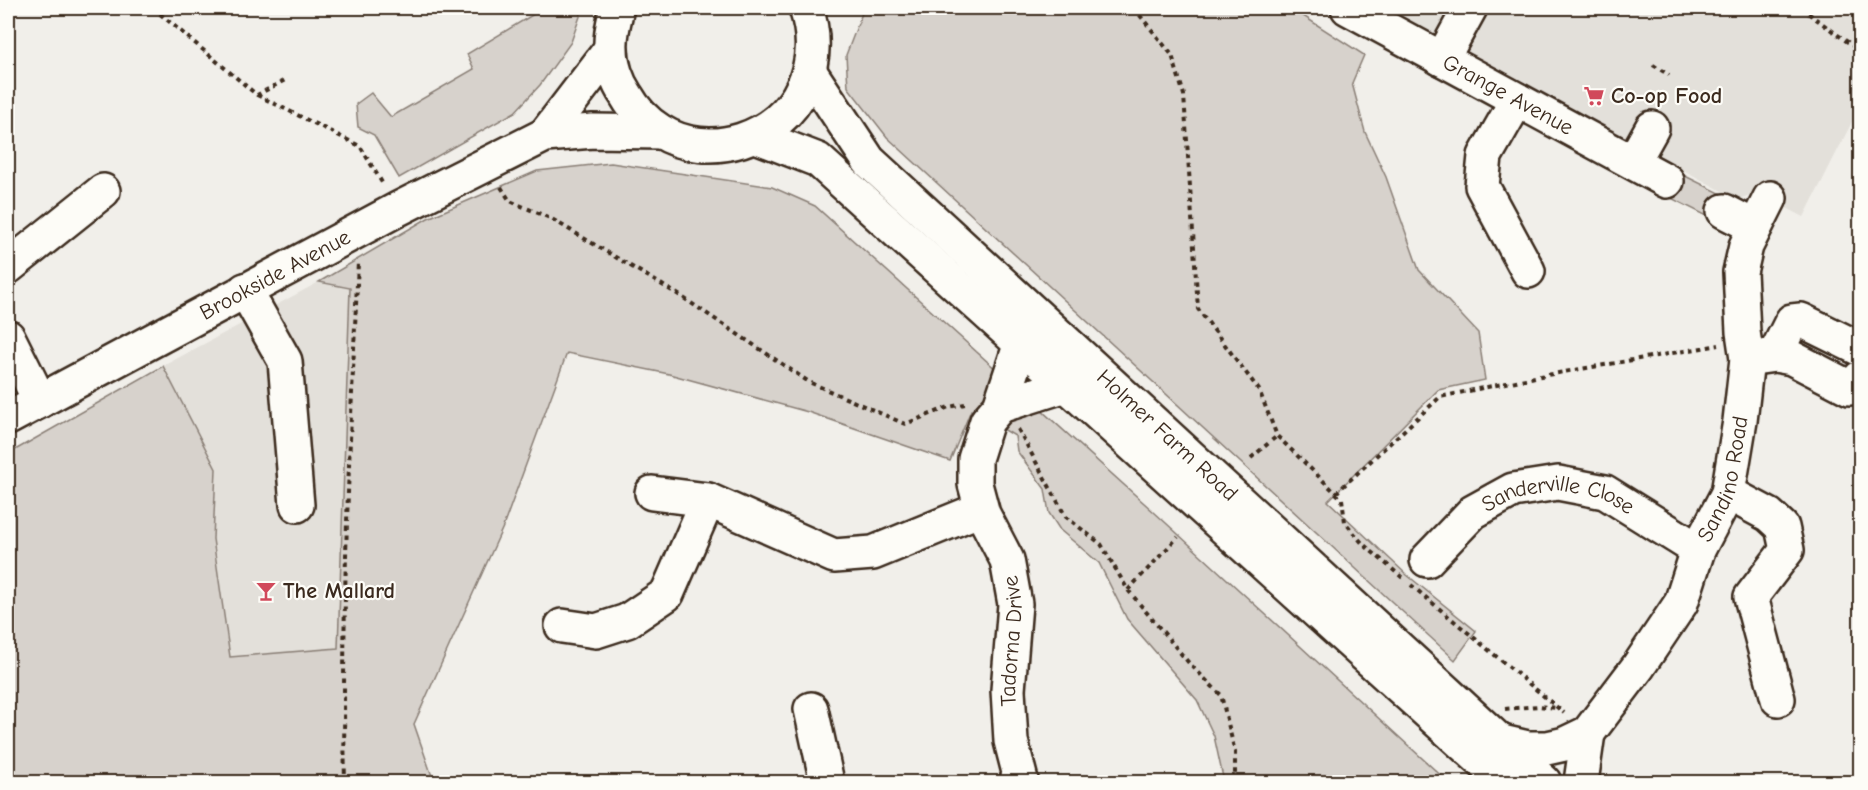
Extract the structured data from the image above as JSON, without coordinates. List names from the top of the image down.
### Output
{
  "streets": {
    "street": [
      "Grange Avenue",
      "Brookside Avenue",
      "Holmer Farm Road",
      "Sandino Road",
      "Sanderville Close",
      "Tadorna Drive"
    ]
  },
  "crossings": [
    ["Holmer Farm Road", "Sandino Road"],
    ["Holmer Farm Road", "Tadorna Drive"],
    ["Sandino Road", "Sanderville Close"]
  ],
  "places": {
    "supermarket": ["Co-op Food"],
    "bar": ["The Mallard"]
  }
}
